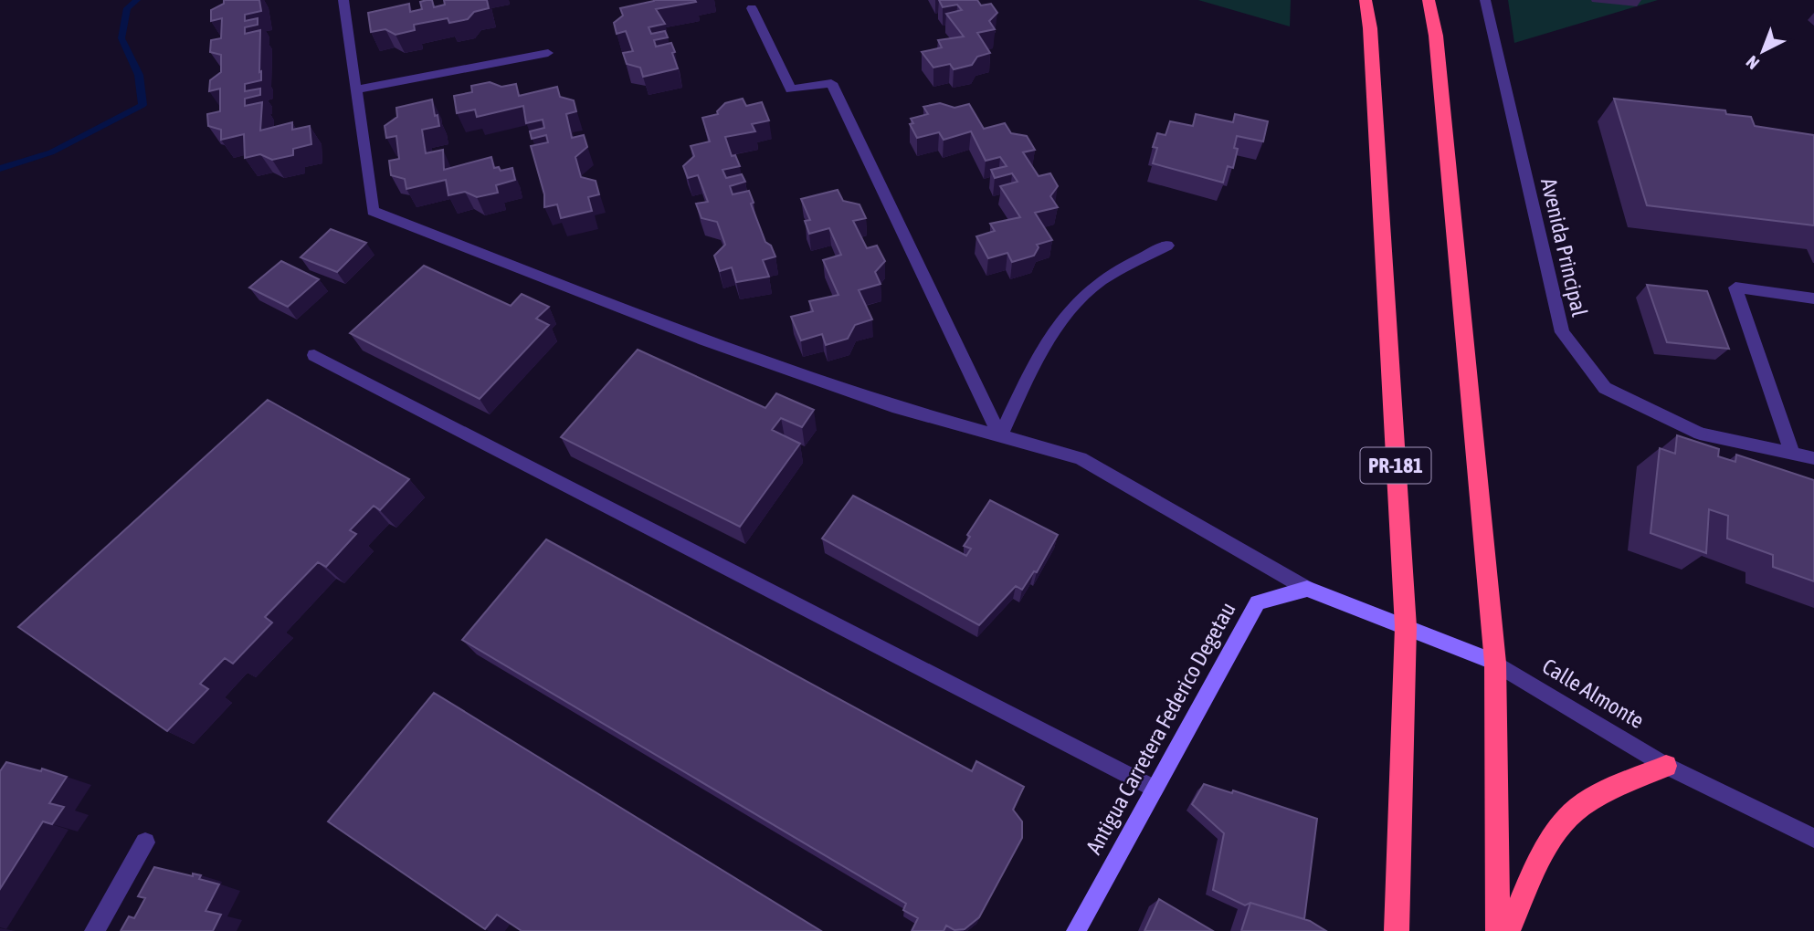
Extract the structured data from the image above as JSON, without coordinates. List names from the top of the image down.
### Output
{
  "streets": {
    "highway": ["PR-181"],
    "street": ["Avenida Principal", "Calle Almonte", "Antigua Carretera Federico Degetau"]
  },
  "north": "bottom left"
}
